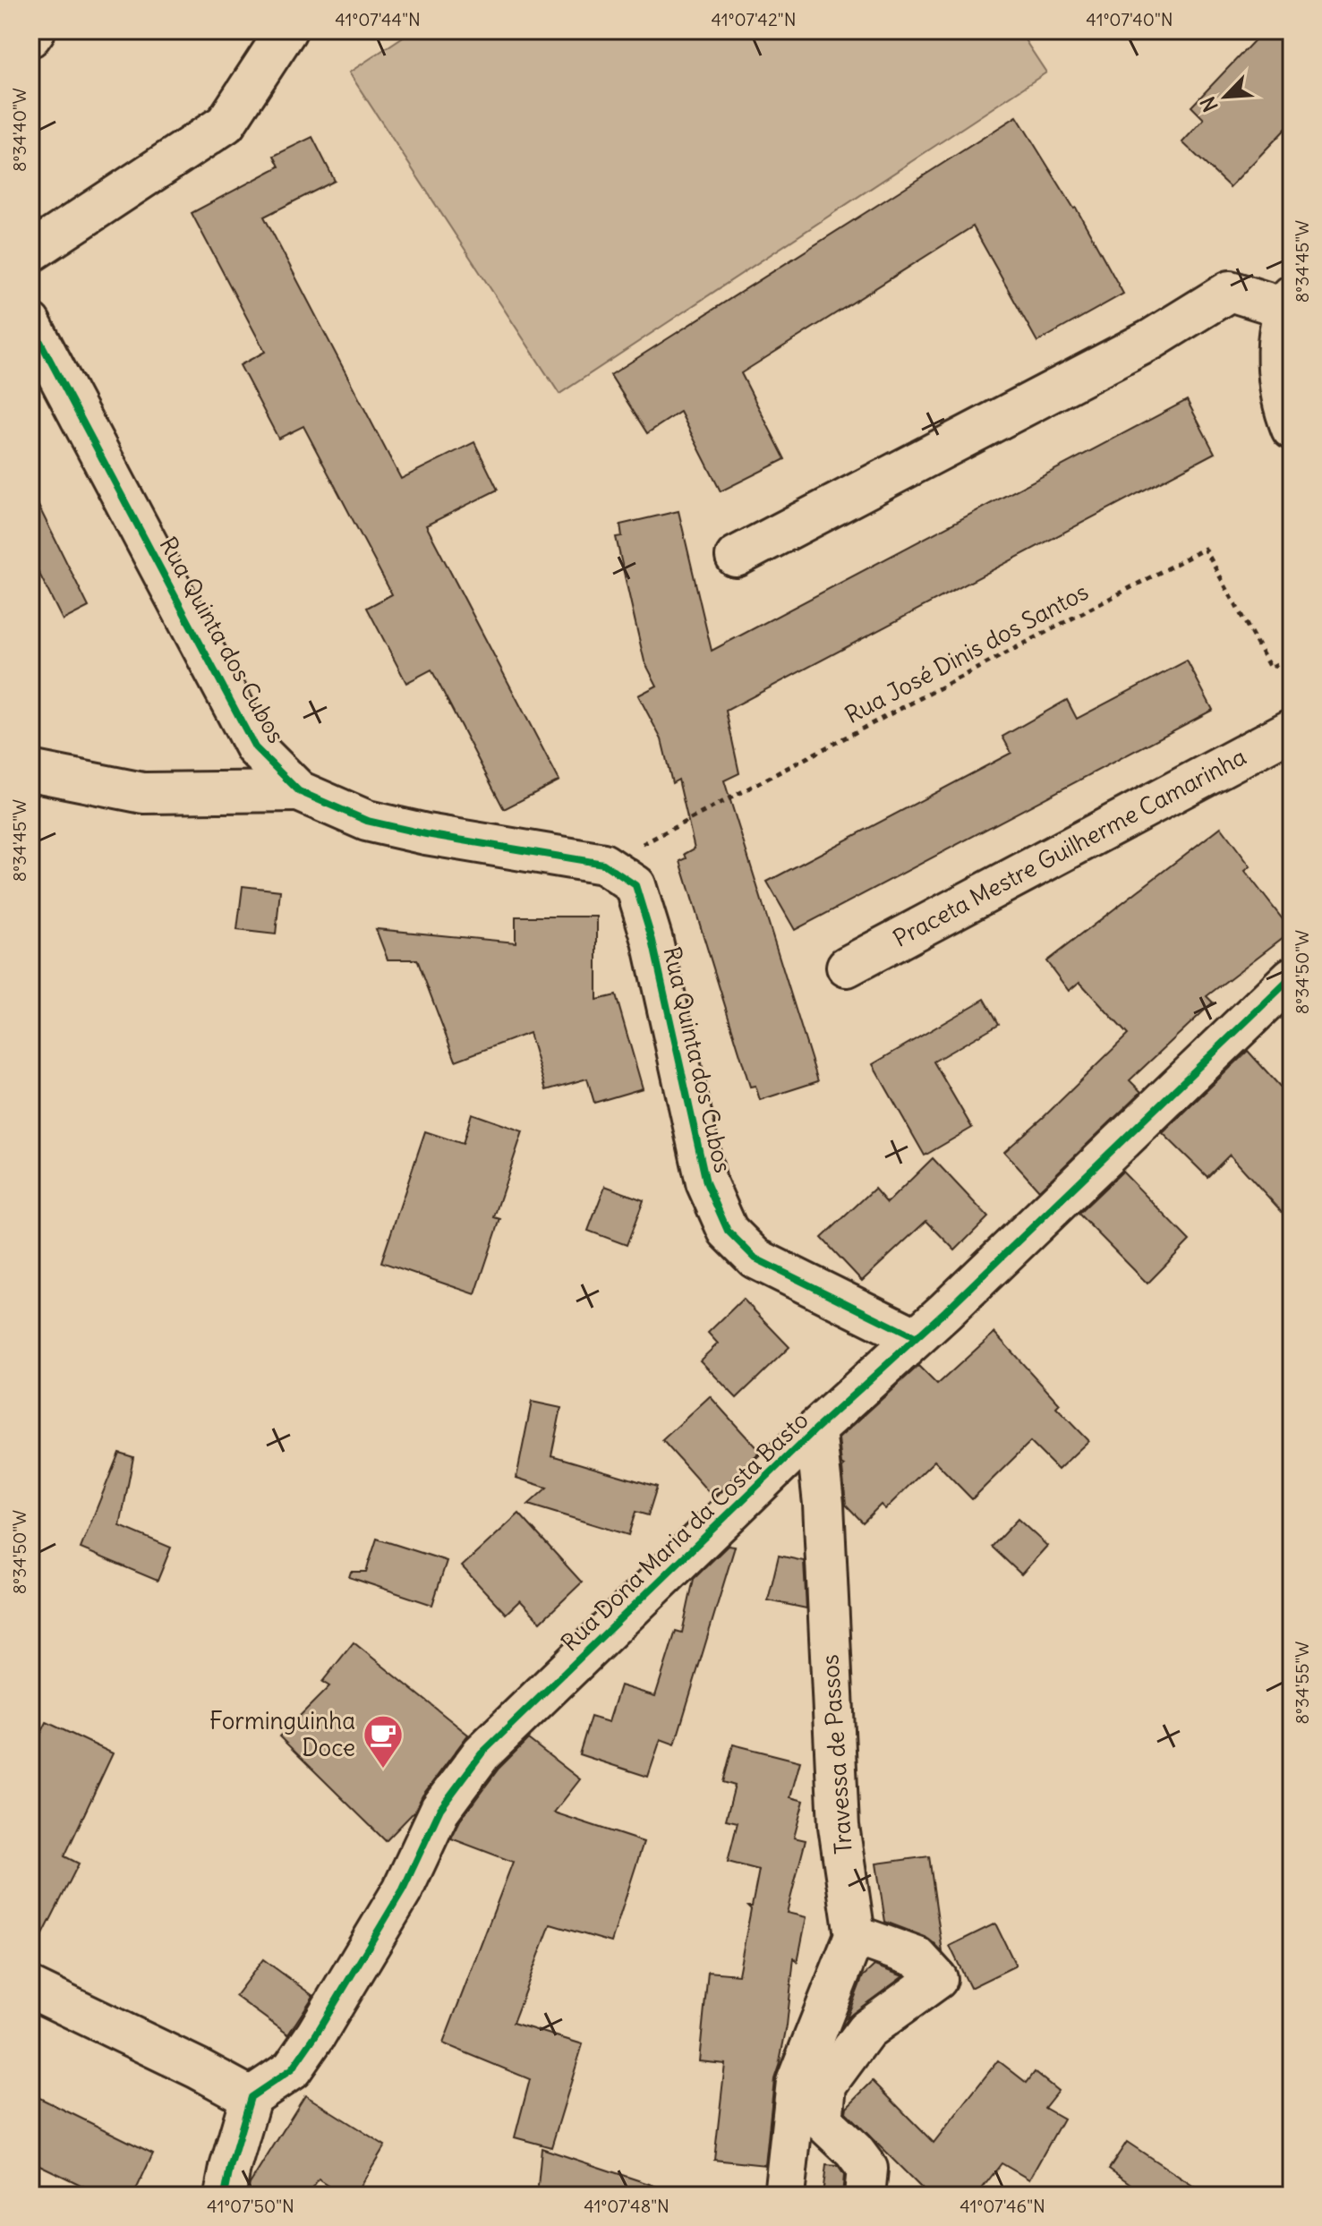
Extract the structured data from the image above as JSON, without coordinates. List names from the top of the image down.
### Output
{
  "streets": {
    "street": [
      "Rua Quinta dos Cubos",
      "Praceta Mestre Guilherme Camarinha",
      "Rua Dona Maria da Costa Basto",
      "Travessa de Passos"
    ],
    "path": ["Rua José Dinis dos Santos"]
  },
  "crossings": [
    ["Rua Quinta dos Cubos", "Rua José Dinis dos Santos"],
    ["Rua Quinta dos Cubos", "Rua Dona Maria da Costa Basto"],
    ["Rua Dona Maria da Costa Basto", "Travessa de Passos"]
  ],
  "places": {
    "cafe": ["Forminguinha Doce"]
  },
  "north": "bottom left",
  "coordinates": [
    "41°07'44\"N",
    "41°07'42\"N",
    "41°07'40\"N",
    "8°34'40\"W",
    "8°34'45\"W",
    "8°34'50\"W",
    "8°34'55\"W",
    "41°07'50\"N",
    "41°07'48\"N",
    "41°07'46\"N"
  ]
}
